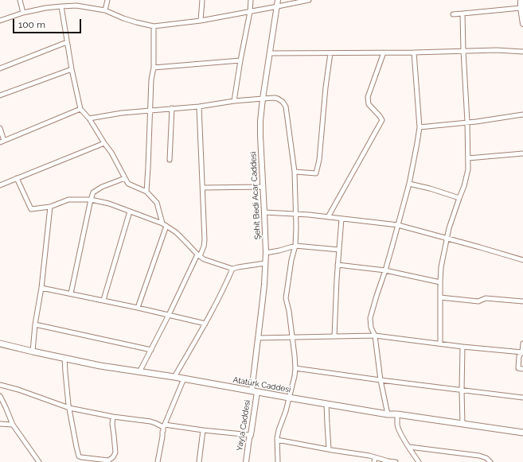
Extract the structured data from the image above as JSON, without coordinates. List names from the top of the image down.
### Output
{
  "streets": {
    "main road": ["Atatürk Caddesi"],
    "street": ["Şehit Bedi Acar Caddesi", "Yayla Caddesi"]
  },
  "crossings": [
    ["Şehit Bedi Acar Caddesi", "Atatürk Caddesi"],
    ["Şehit Bedi Acar Caddesi", "Yayla Caddesi"],
    ["Atatürk Caddesi", "Yayla Caddesi"]
  ],
  "scale_bar": "100 m"
}
